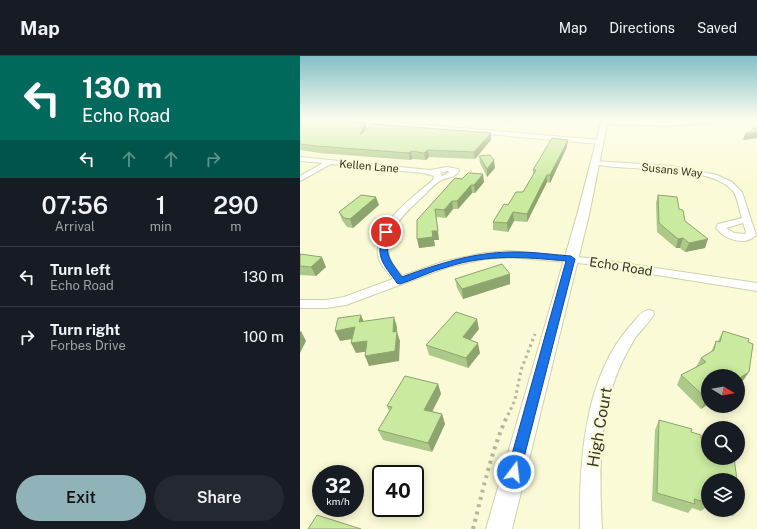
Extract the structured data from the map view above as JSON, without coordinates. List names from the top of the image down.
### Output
{
  "streets": {
    "street": [
      "Kellen Lane",
      "Susans Way",
      "Echo Road",
      "High Court"
    ]
  },
  "crossings": [
    ["Kellen Lane", "Echo Road"]
  ],
  "north": "right",
  "page": {
    "header": "Map",
    "nav": ["Map", "Directions", "Saved"],
    "turn": ["130 m", "Echo Road"],
    "eta": [
      "07:56",
      "Arrival",
      "1",
      "min",
      "290",
      "m"
    ],
    "list": [
      {
        "name": "Turn left",
        "note": "Echo Road",
        "value": "130 m"
      },
      {
        "name": "Turn right",
        "note": "Forbes Drive",
        "value": "100 m"
      }
    ],
    "speed": "32 km/h",
    "limit": "40",
    "buttons": ["Exit", "Share"]
  }
}
